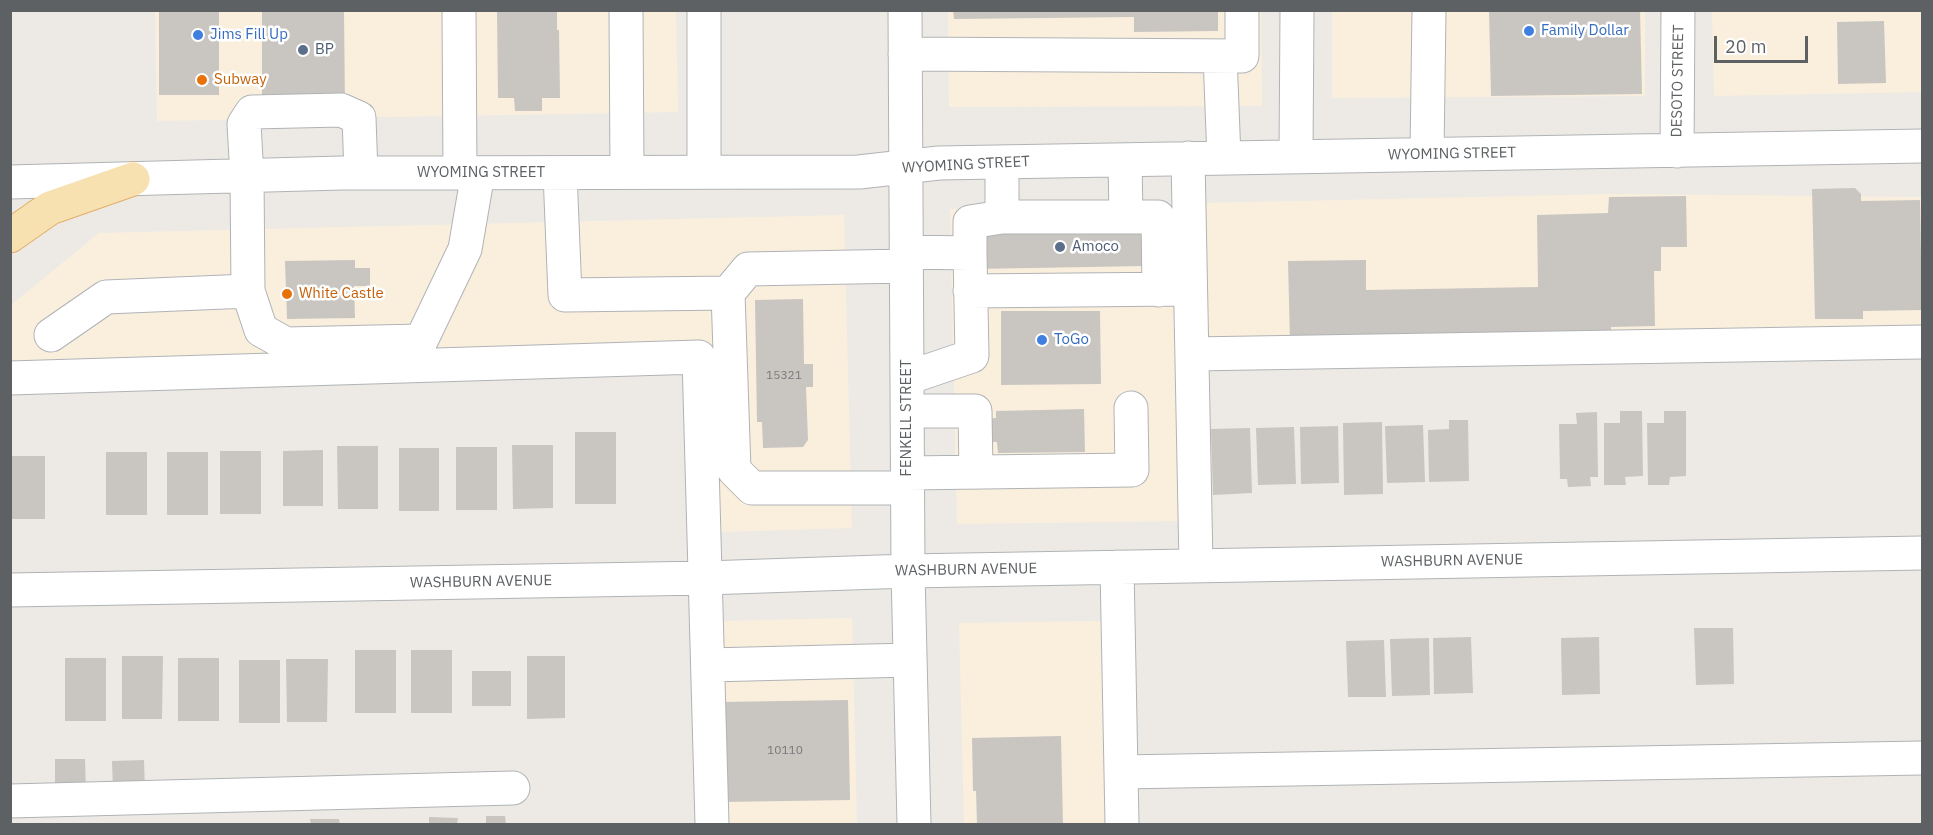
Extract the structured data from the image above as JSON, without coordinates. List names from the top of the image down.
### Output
{
  "streets": {
    "street": [
      "DESOTO STREET",
      "WYOMING STREET",
      "FENKELL STREET",
      "WASHBURN AVENUE"
    ]
  },
  "crossings": [
    ["DESOTO STREET", "WYOMING STREET"],
    ["WYOMING STREET", "FENKELL STREET"],
    ["FENKELL STREET", "WASHBURN AVENUE"]
  ],
  "places": [
    "Family Dollar",
    "Jims Fill Up",
    "BP",
    "Subway",
    "Amoco",
    "White Castle",
    "ToGo"
  ],
  "house_numbers": ["15321", "10110"],
  "scale_bar": "20 m"
}
